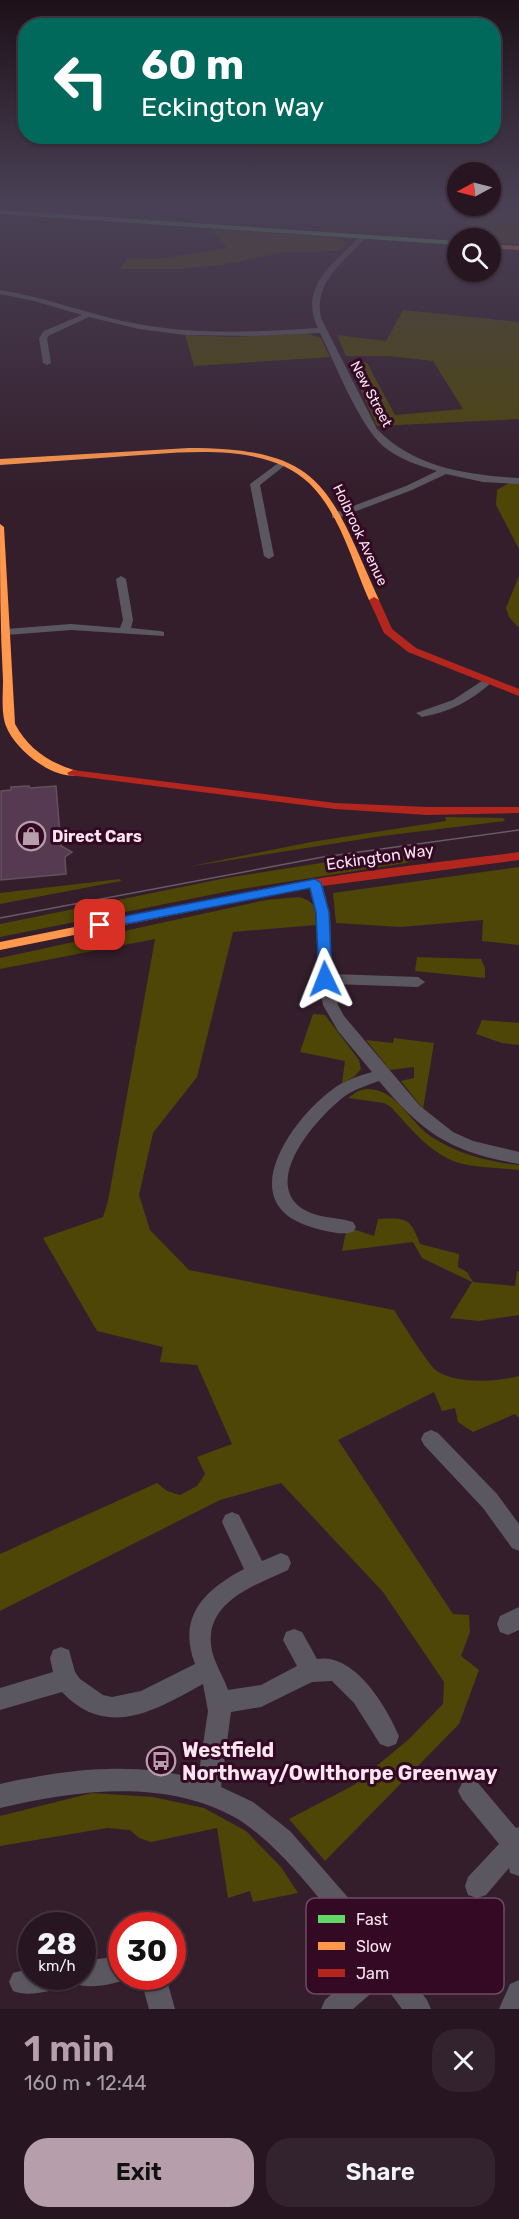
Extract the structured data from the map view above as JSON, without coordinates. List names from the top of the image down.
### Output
{
  "streets": {
    "street": ["New Street", "Holbrook Avenue", "Eckington Way"]
  },
  "places": {
    "shop": ["Direct Cars"],
    "bus stop": ["Westfield Northway/Owlthorpe Greenway"]
  },
  "legend": ["Fast", "Slow", "Jam"],
  "north": "left",
  "page": {
    "turn": ["60 m", "Eckington Way"],
    "speed": "28 km/h",
    "limit": "30",
    "heading": ["1 min", "160 m · 12:44"],
    "buttons": ["Exit", "Share"]
  }
}
